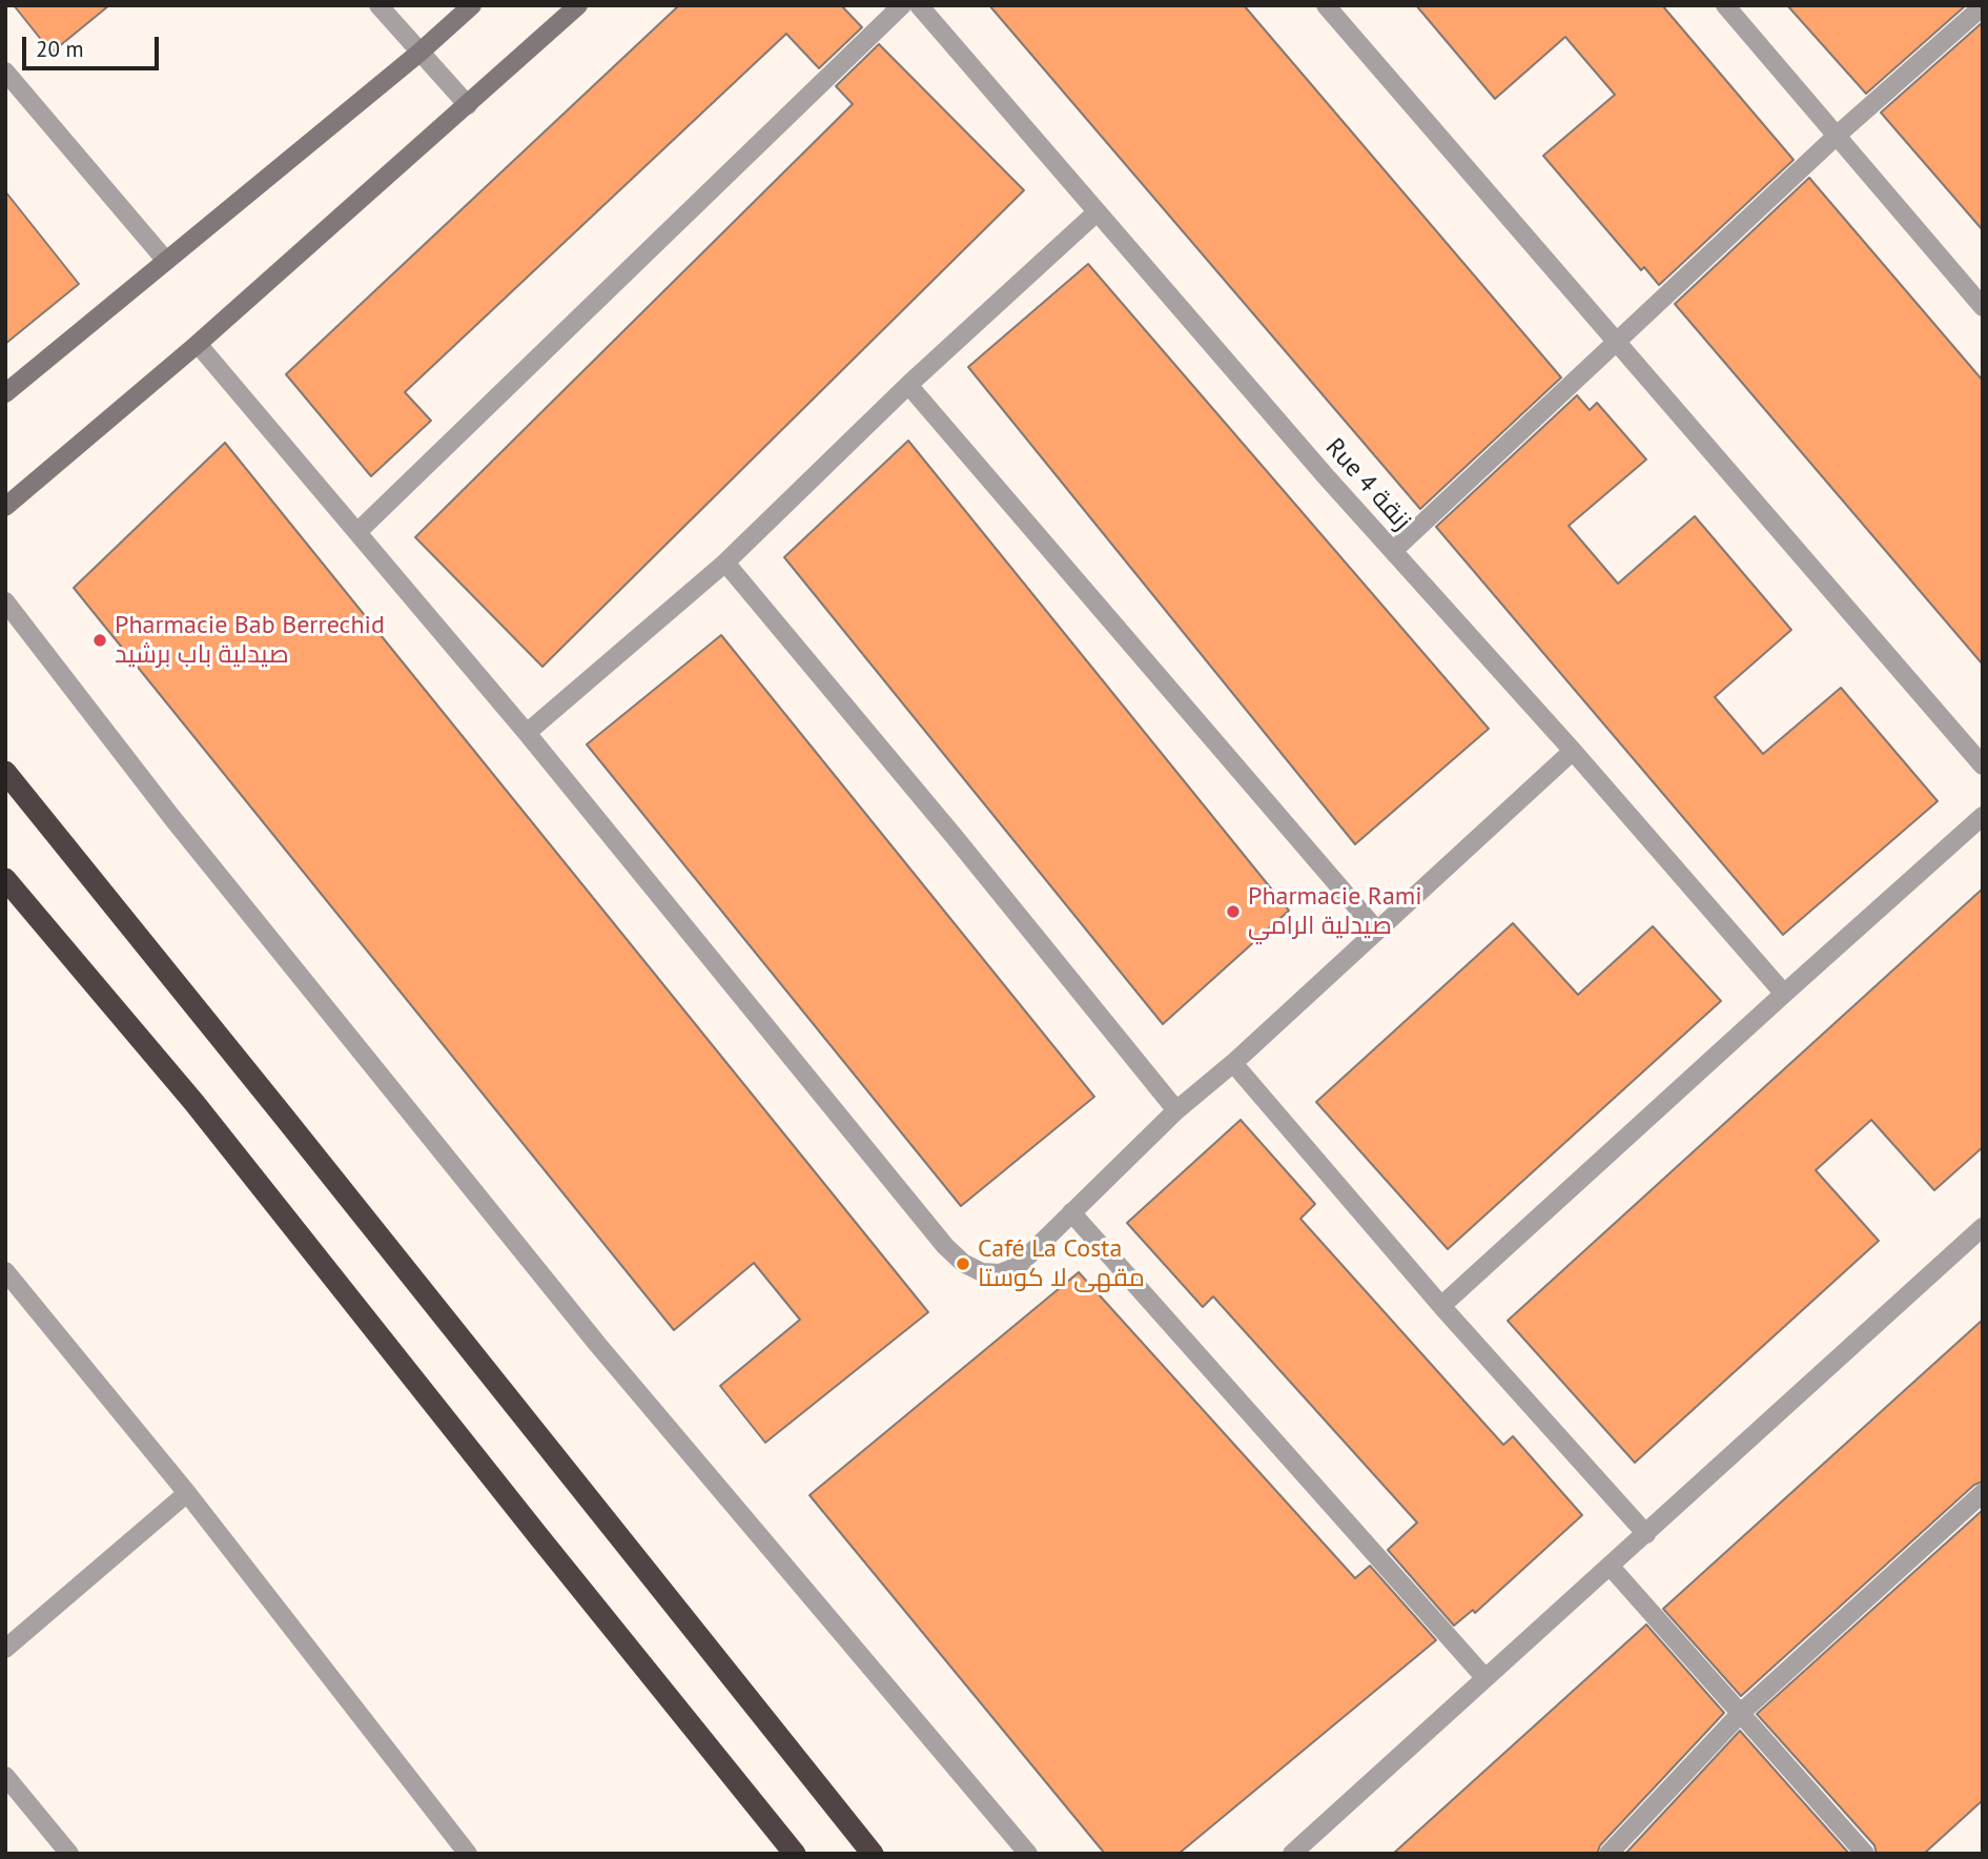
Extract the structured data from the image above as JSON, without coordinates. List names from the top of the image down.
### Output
{
  "streets": {
    "street": ["Rue 4 زنقة"]
  },
  "places": ["Pharmacie Bab Berrechid صيدلية باب برشيد", "Pharmacie Rami صيدلية الرامي", "Café La Costa مقهى لا كوستا"],
  "scale_bar": "20 m"
}
